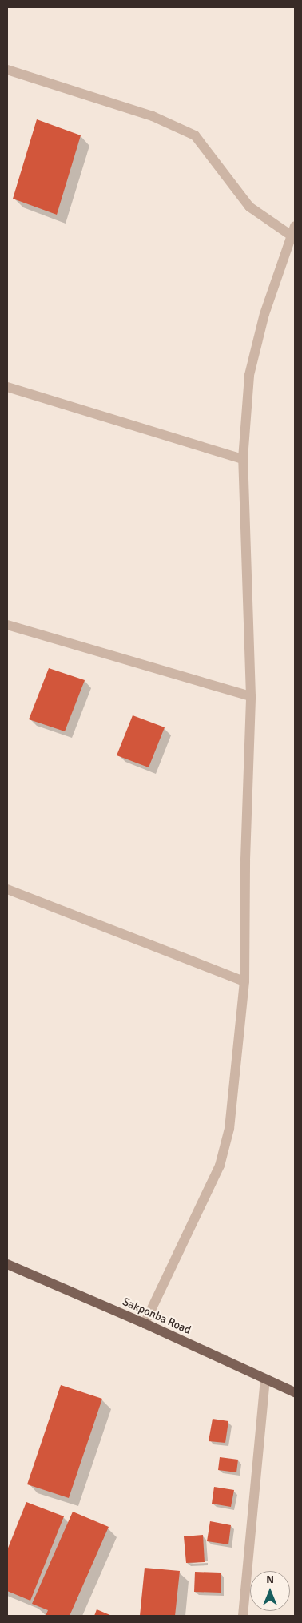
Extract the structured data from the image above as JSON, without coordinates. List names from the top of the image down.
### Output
{
  "streets": {
    "main road": ["Sakponba Road"]
  },
  "north": "top"
}
